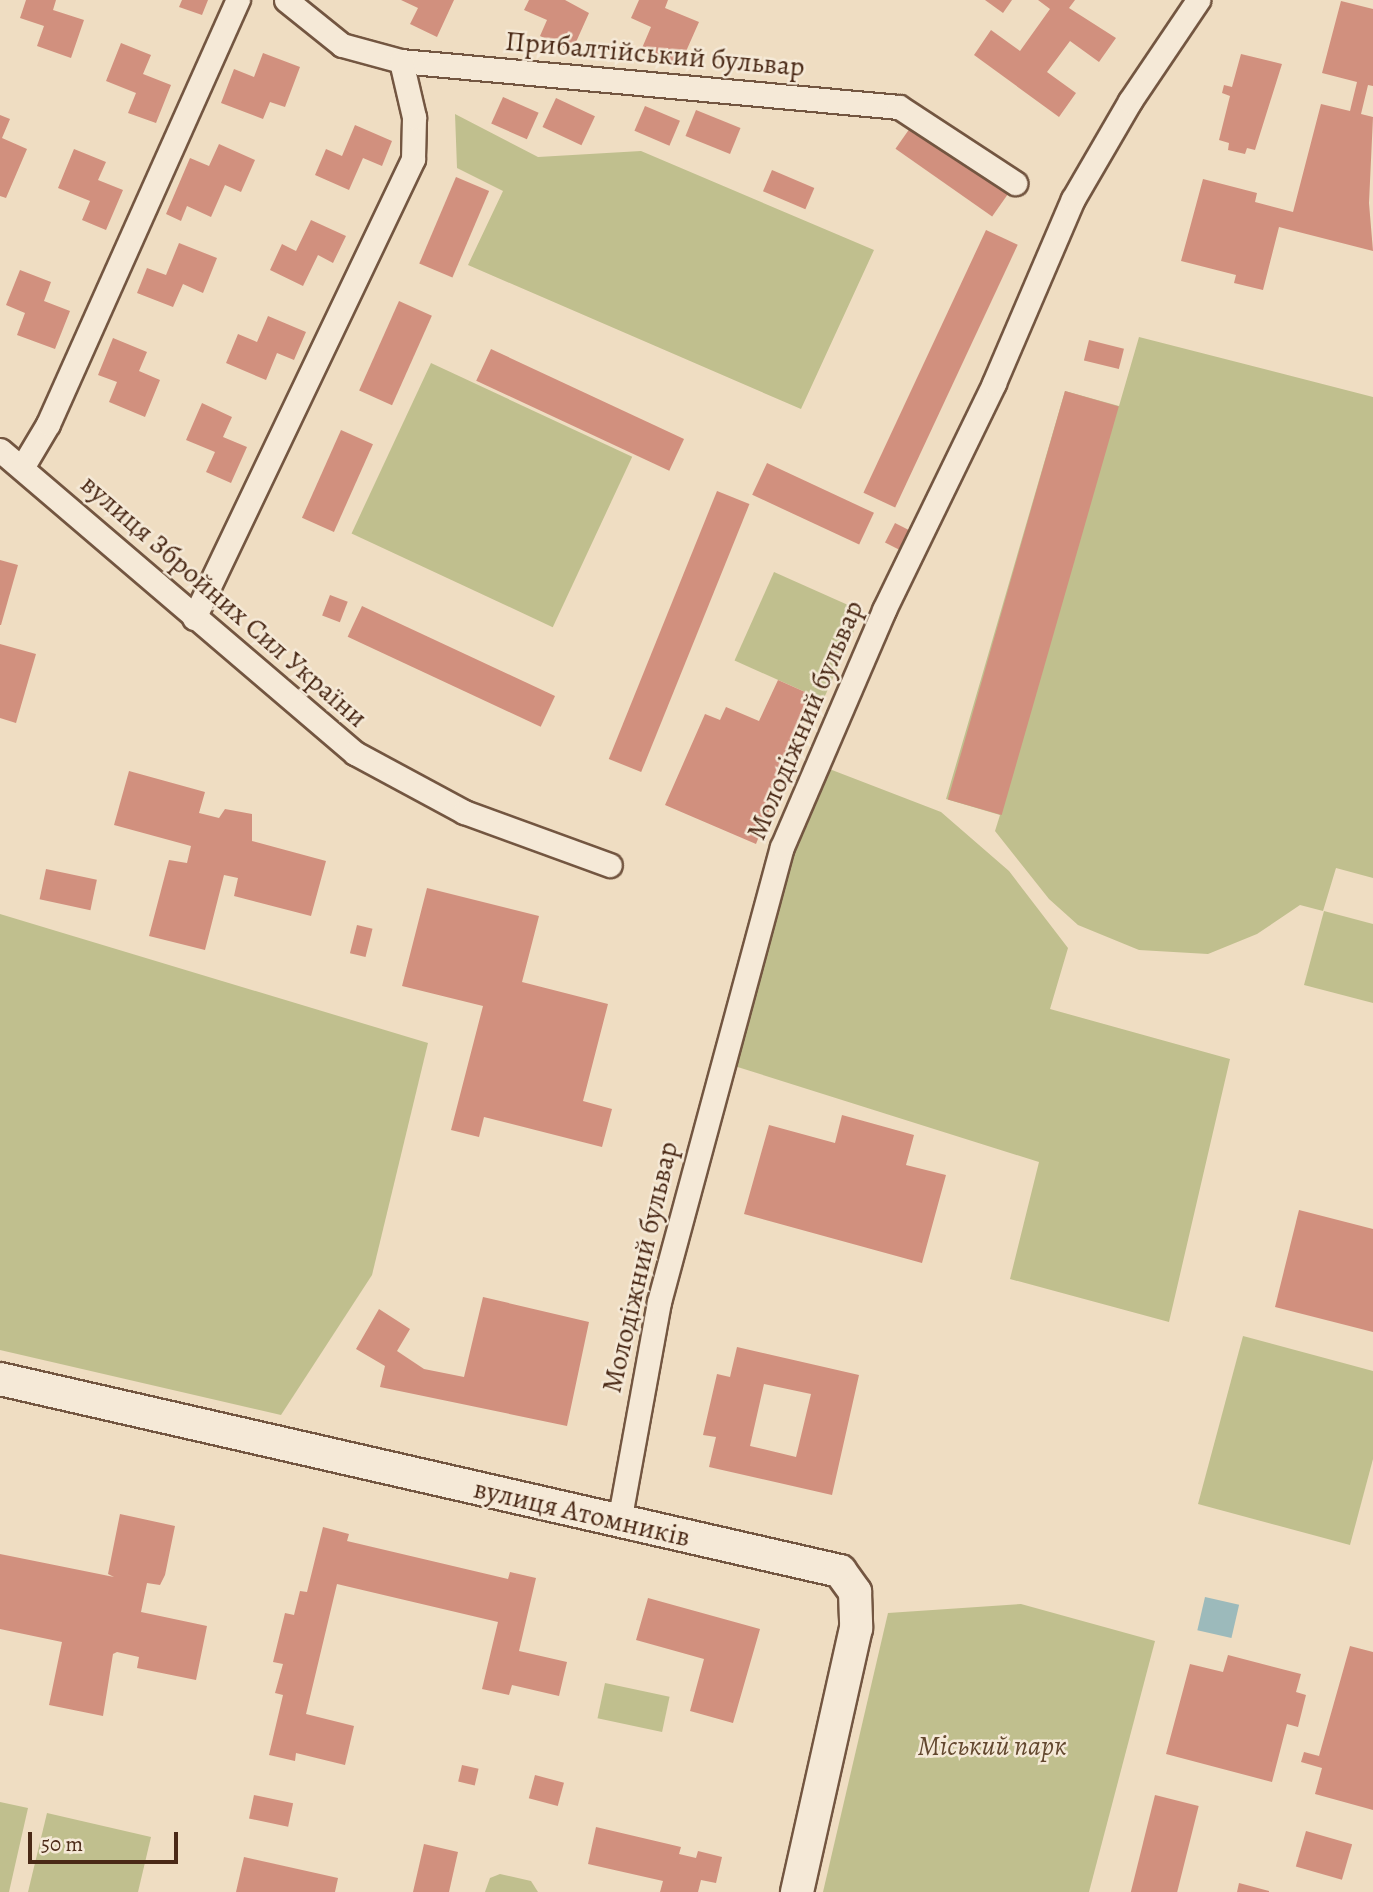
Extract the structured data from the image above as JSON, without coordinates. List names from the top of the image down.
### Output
{
  "streets": {
    "street": [
      "Прибалтійський бульвар",
      "вулиця Збройних Сил України",
      "Молодіжний бульвар",
      "вулиця Атомників"
    ]
  },
  "crossings": [
    ["Молодіжний бульвар", "вулиця Атомників"]
  ],
  "parks": ["Міський парк"],
  "scale_bar": "50 m"
}
